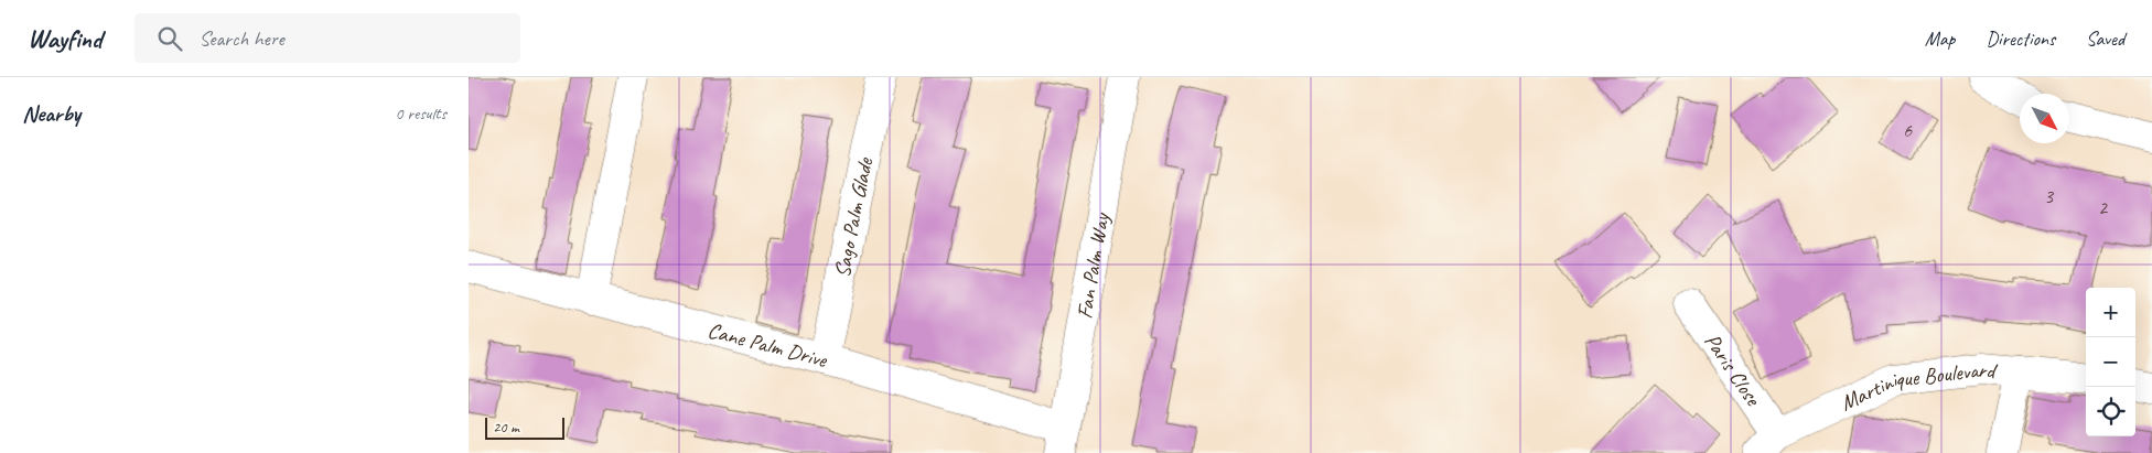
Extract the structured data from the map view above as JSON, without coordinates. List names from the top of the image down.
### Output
{
  "streets": {
    "street": [
      "Sago Palm Glade",
      "Fan Palm Way",
      "Cane Palm Drive",
      "Paris Close",
      "Martinique Boulevard"
    ]
  },
  "crossings": [
    ["Sago Palm Glade", "Cane Palm Drive"],
    ["Fan Palm Way", "Cane Palm Drive"],
    ["Paris Close", "Martinique Boulevard"]
  ],
  "house_numbers": ["6", "3", "2"],
  "scale_bar": "20 m",
  "north": "bottom right",
  "page": {
    "header": "Wayfind",
    "search": "Search here",
    "nav": ["Map", "Directions", "Saved"],
    "heading": ["Nearby", "0 results"],
    "map_buttons": ["+", "−"],
    "scale": "20 m"
  }
}
